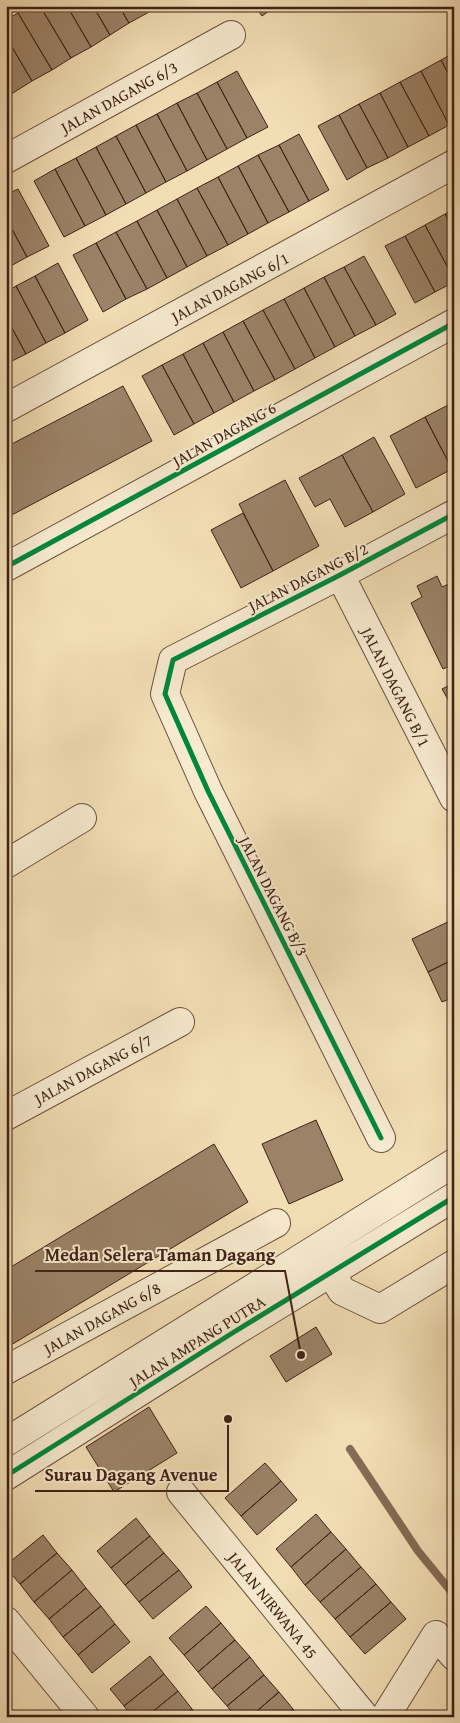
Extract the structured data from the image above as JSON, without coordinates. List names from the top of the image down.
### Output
{
  "streets": {
    "street": [
      "JALAN DAGANG 6/3",
      "JALAN DAGANG 6/1",
      "JALAN DAGANG 6",
      "JALAN DAGANG B/2",
      "JALAN DAGANG B/1",
      "JALAN DAGANG B/3",
      "JALAN DAGANG 6/7",
      "JALAN DAGANG 6/8",
      "JALAN AMPANG PUTRA",
      "JALAN NIRWANA 45"
    ]
  },
  "crossings": [
    ["JALAN DAGANG B/2", "JALAN DAGANG B/1"],
    ["JALAN DAGANG B/2", "JALAN DAGANG B/3"]
  ],
  "places": ["Medan Selera Taman Dagang", "Surau Dagang Avenue"]
}
